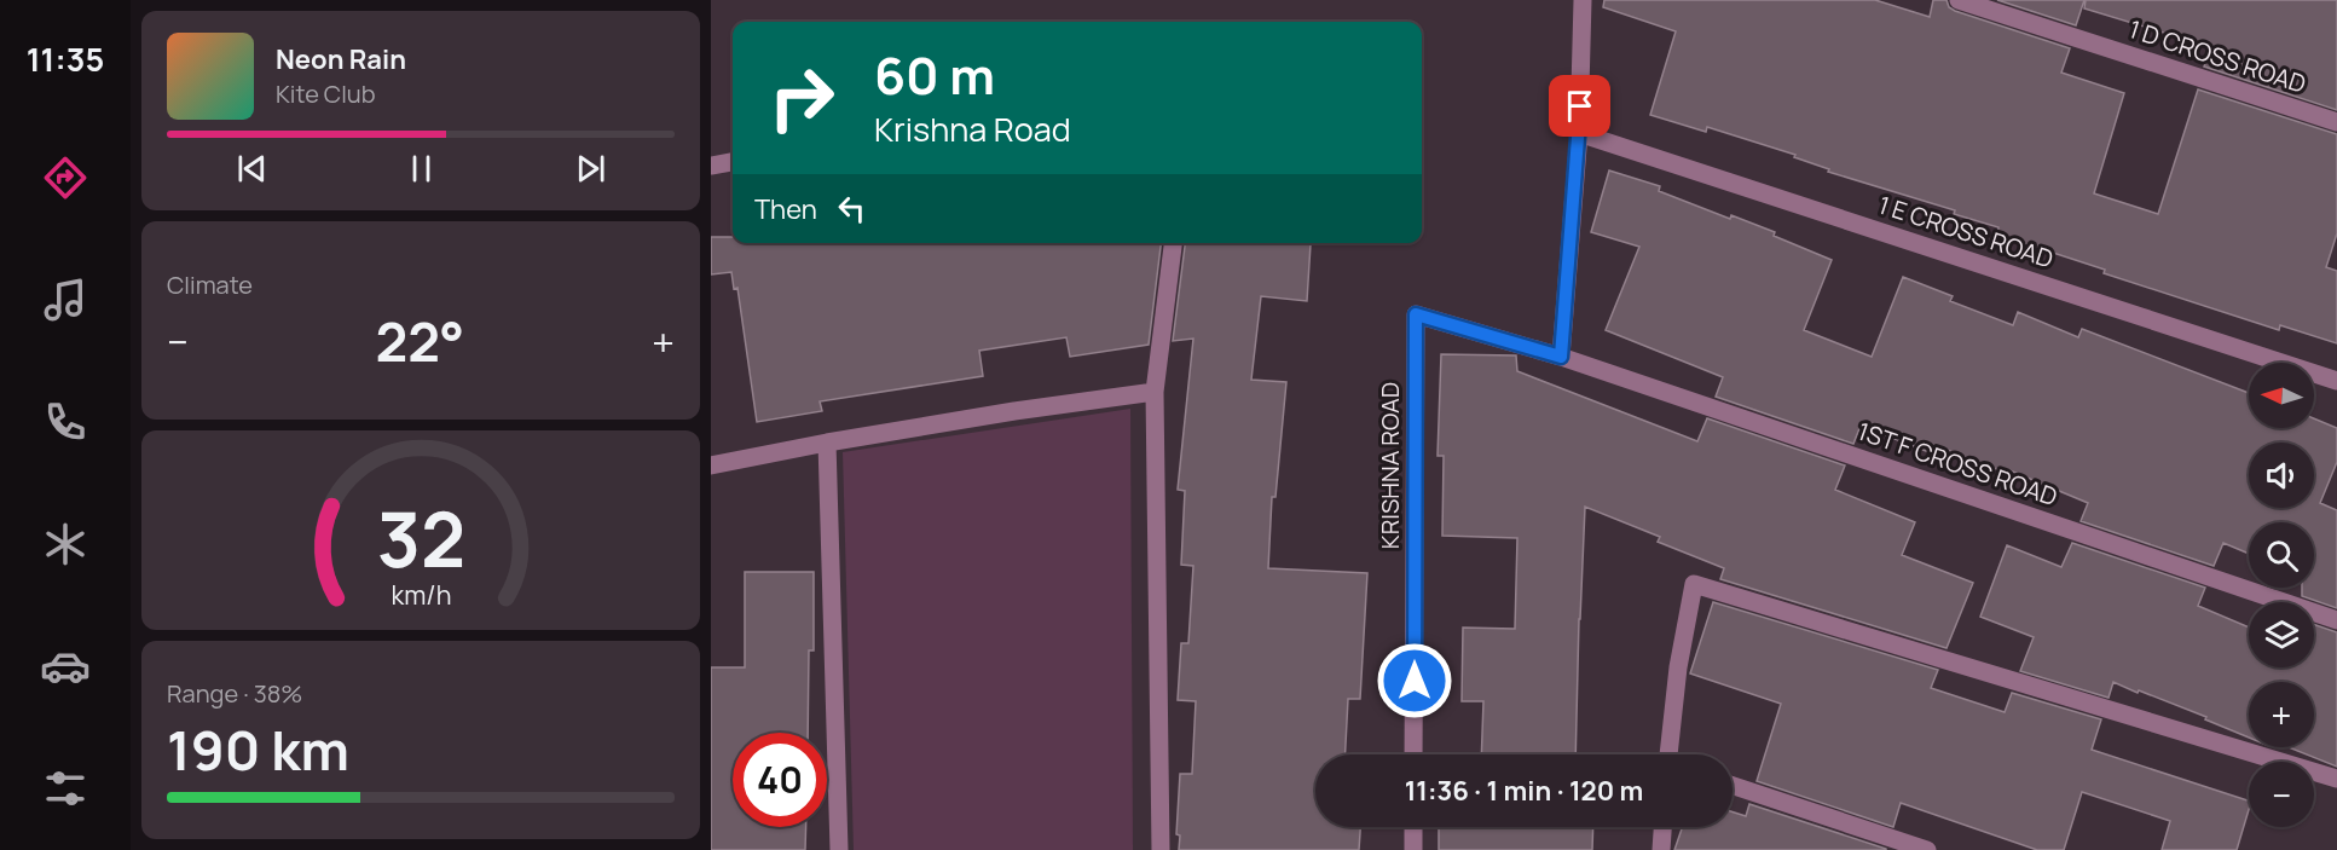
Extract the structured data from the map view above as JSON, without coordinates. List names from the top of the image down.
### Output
{
  "streets": {
    "street": [
      "1 D CROSS ROAD",
      "1 E CROSS ROAD",
      "1ST F CROSS ROAD",
      "KRISHNA ROAD"
    ]
  },
  "crossings": [
    ["1ST F CROSS ROAD", "KRISHNA ROAD"]
  ],
  "north": "left",
  "page": {
    "tabs": "11:35",
    "turn": ["60 m", "Krishna Road"],
    "song": ["Neon Rain", "Kite Club"],
    "then": "Then",
    "tile": [
      "Climate",
      ["Range · 38%", "190 km"]
    ],
    "heat": ["−", "22°", "+"],
    "map_buttons": ["+", "−"],
    "limit": "40",
    "trip": "11:36 · 1 min · 120 m",
    "gauge": ["32", "km/h"]
  }
}
